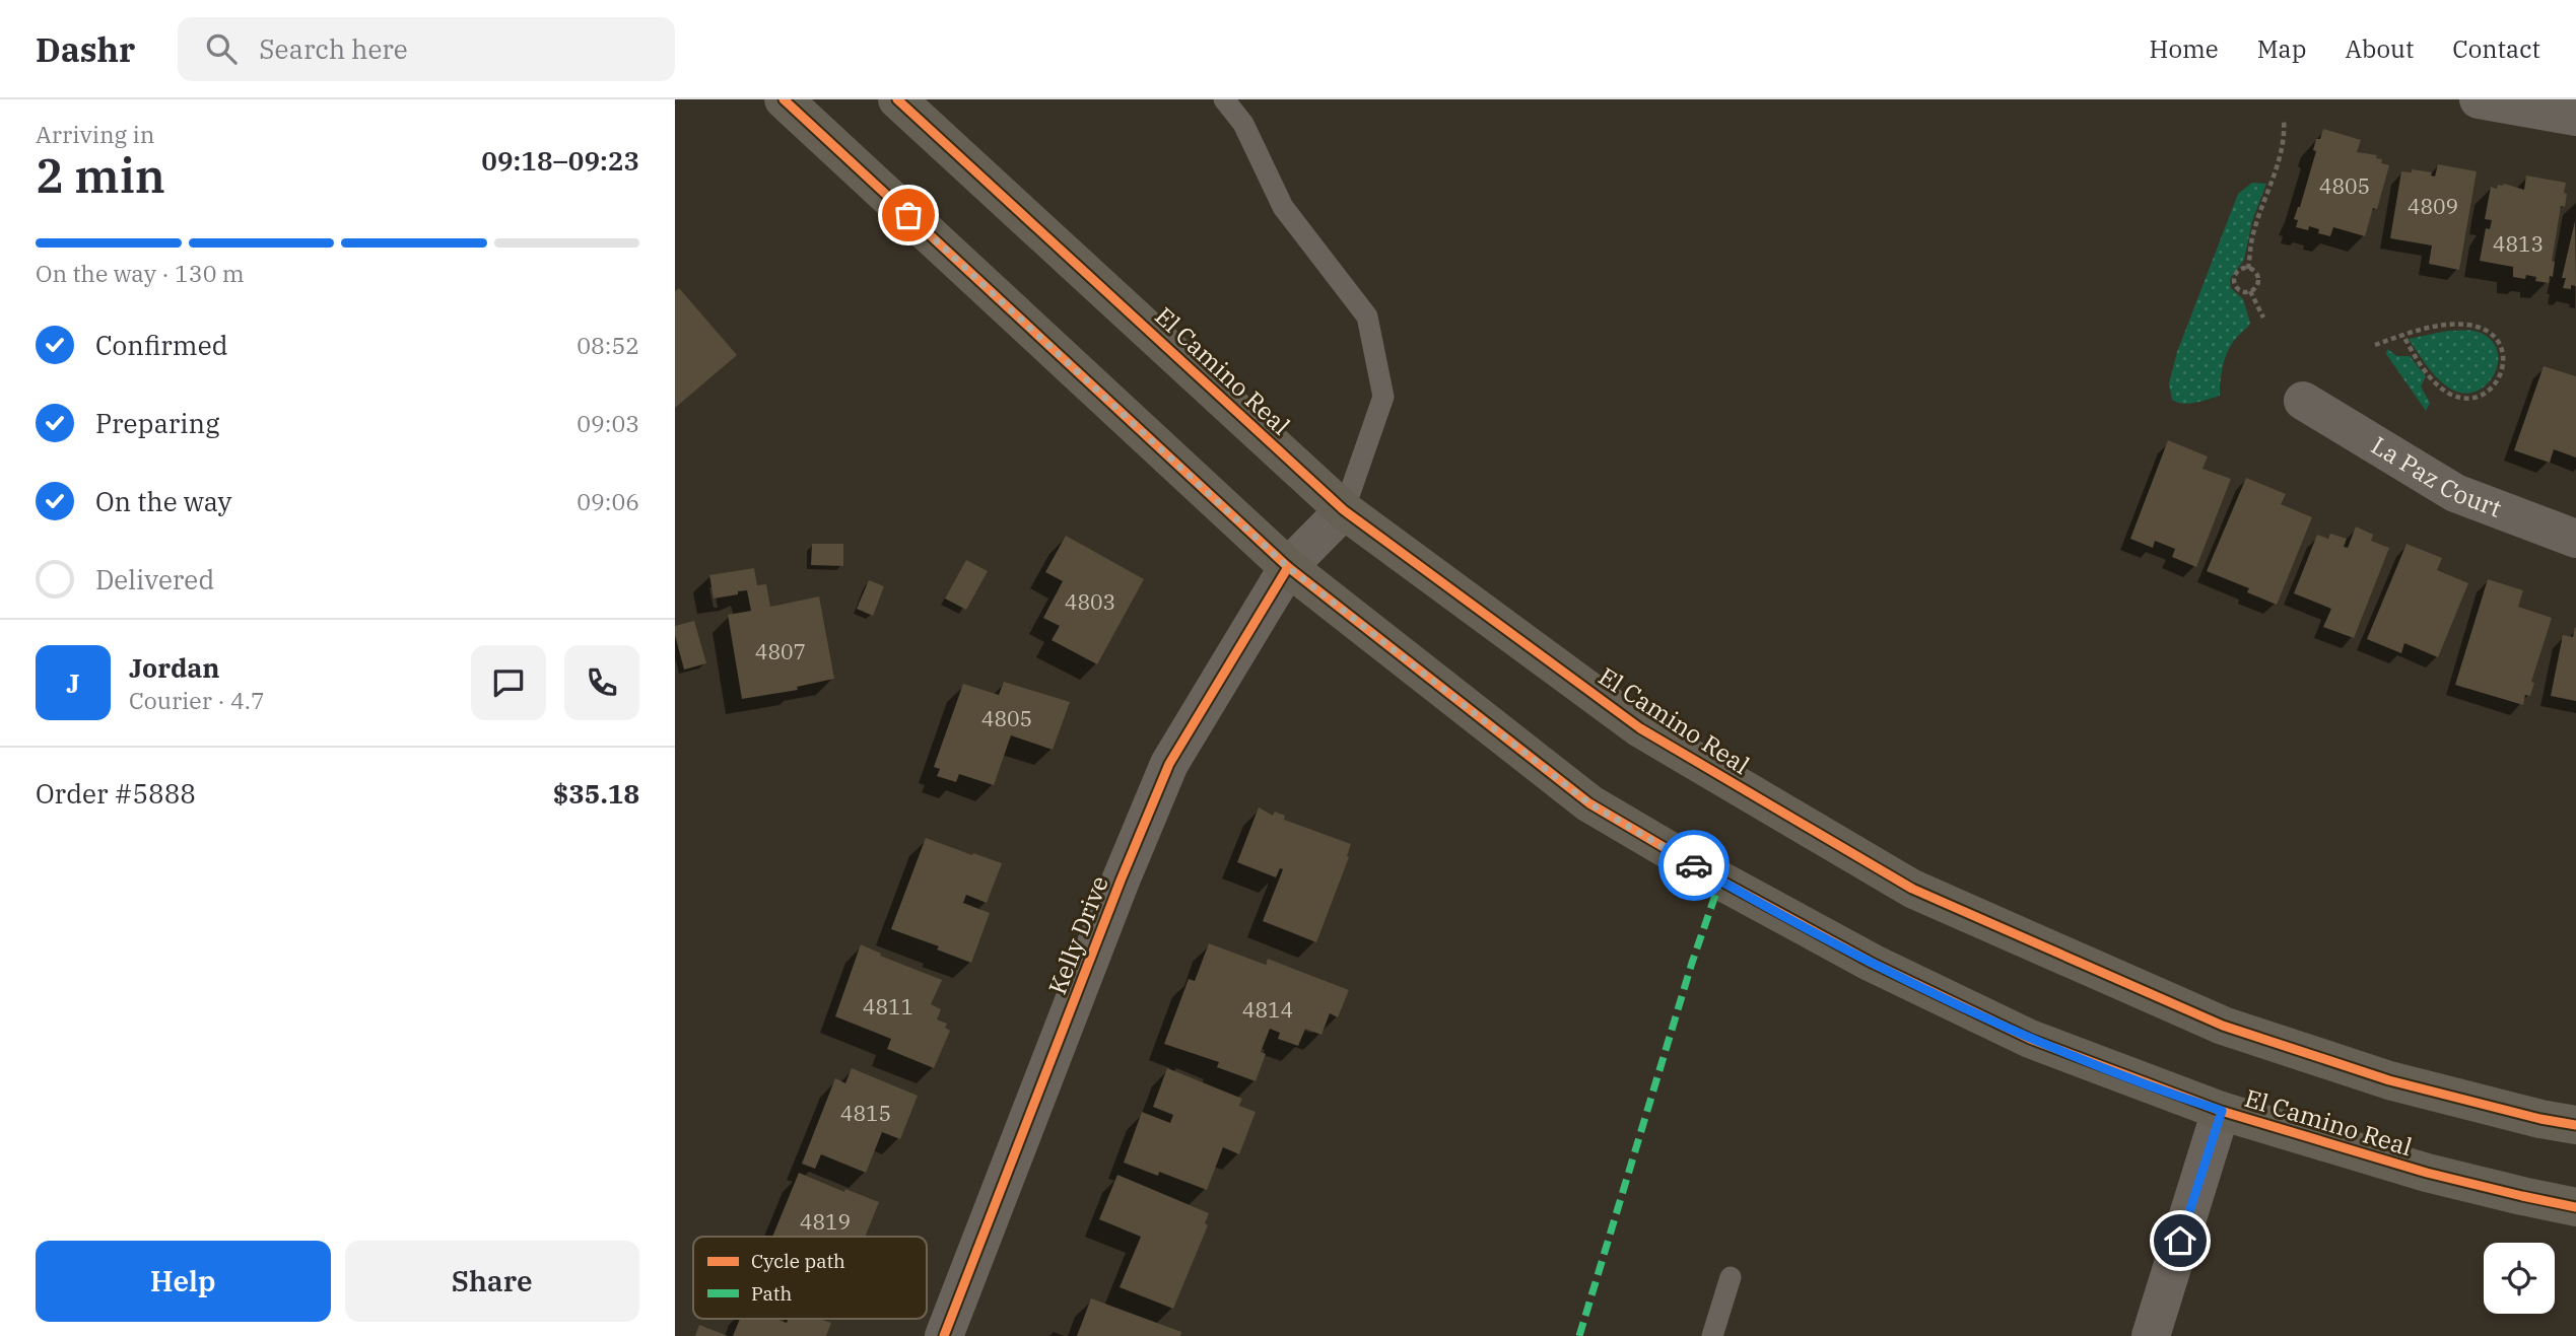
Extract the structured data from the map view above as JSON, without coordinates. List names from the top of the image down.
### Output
{
  "streets": {
    "main road": ["El Camino Real"],
    "street": ["La Paz Court", "Kelly Drive"]
  },
  "crossings": [
    ["El Camino Real", "Kelly Drive"]
  ],
  "house_numbers": [
    "4805",
    "4809",
    "4813",
    "4803",
    "4807",
    "4805",
    "4811",
    "4814",
    "4815",
    "4819"
  ],
  "legend": ["Cycle path", "Path"],
  "page": {
    "header": "Dashr",
    "search": "Search here",
    "nav": [
      "Home",
      "Map",
      "About",
      "Contact"
    ],
    "heading": ["2 min", "Arriving in", "09:18–09:23"],
    "panel": [
      "Jordan",
      "Courier · 4.7",
      "Order #5888",
      "$35.18"
    ],
    "bar": "On the way · 130 m",
    "list": [
      ["Confirmed", "08:52"],
      ["Preparing", "09:03"],
      ["On the way", "09:06"],
      "Delivered"
    ],
    "round": "J",
    "buttons": ["Help", "Share"]
  }
}
